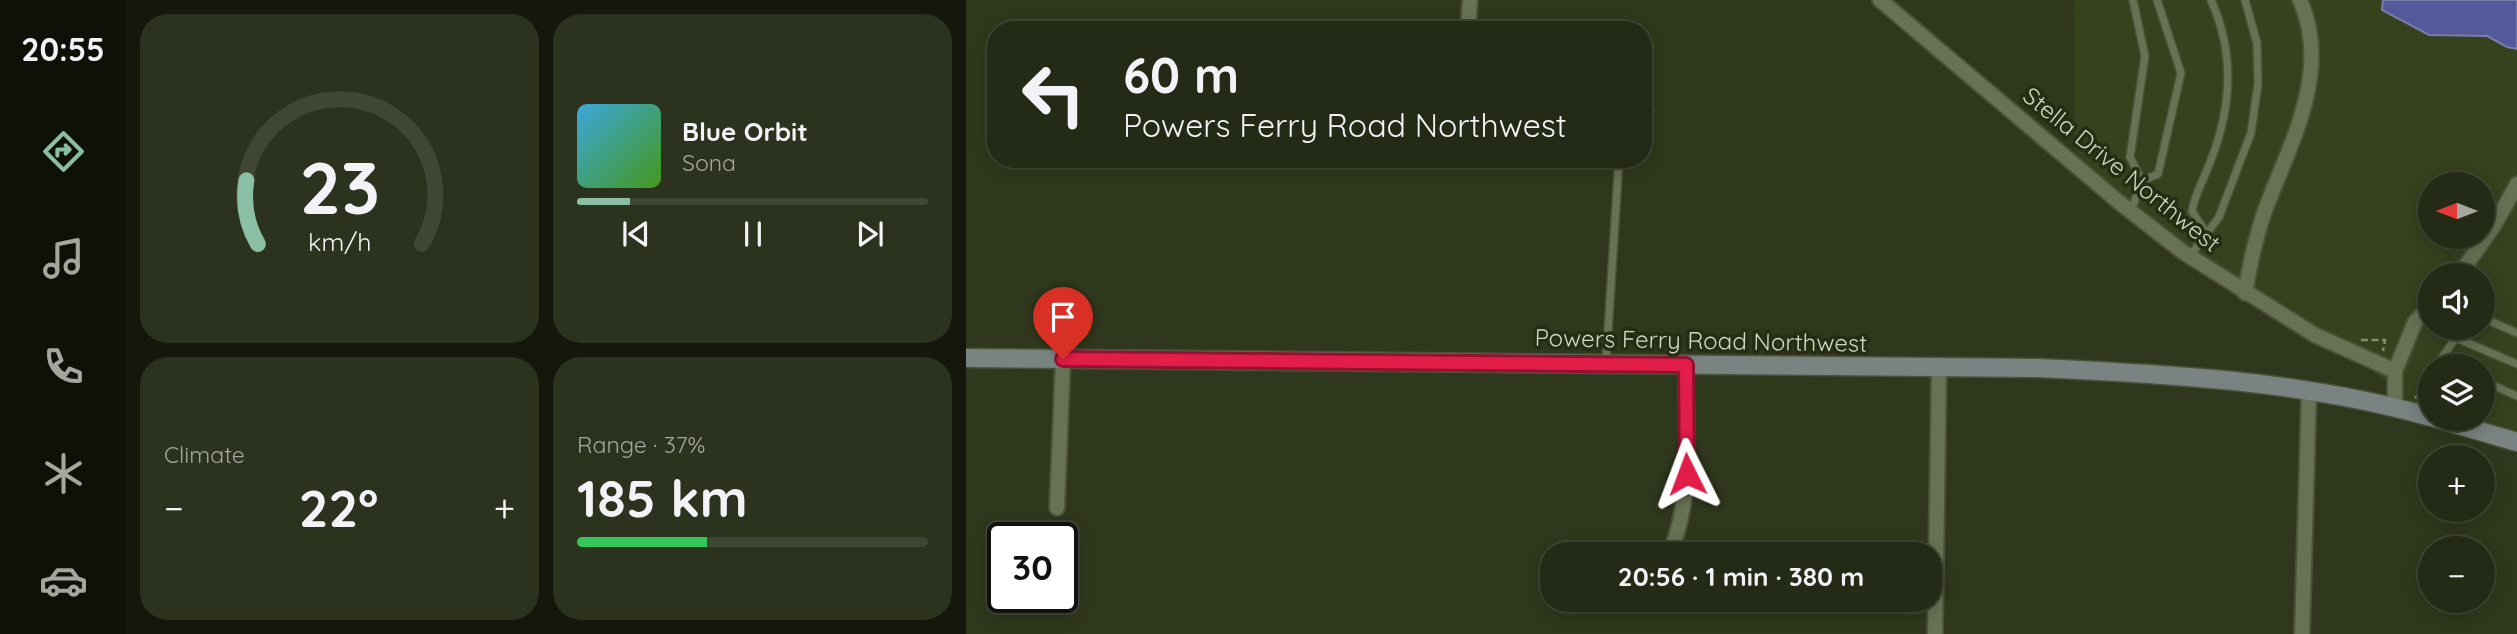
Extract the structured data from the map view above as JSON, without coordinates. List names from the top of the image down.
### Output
{
  "streets": {
    "street": ["Stella Drive Northwest", "Powers Ferry Road Northwest"]
  },
  "north": "left",
  "page": {
    "tabs": "20:55",
    "turn": ["60 m", "Powers Ferry Road Northwest"],
    "song": ["Blue Orbit", "Sona"],
    "map_buttons": ["+", "−"],
    "tile": [
      "Climate",
      ["Range · 37%", "185 km"]
    ],
    "heat": ["−", "22°", "+"],
    "limit": "30",
    "trip": "20:56 · 1 min · 380 m",
    "gauge": ["23", "km/h"]
  }
}
